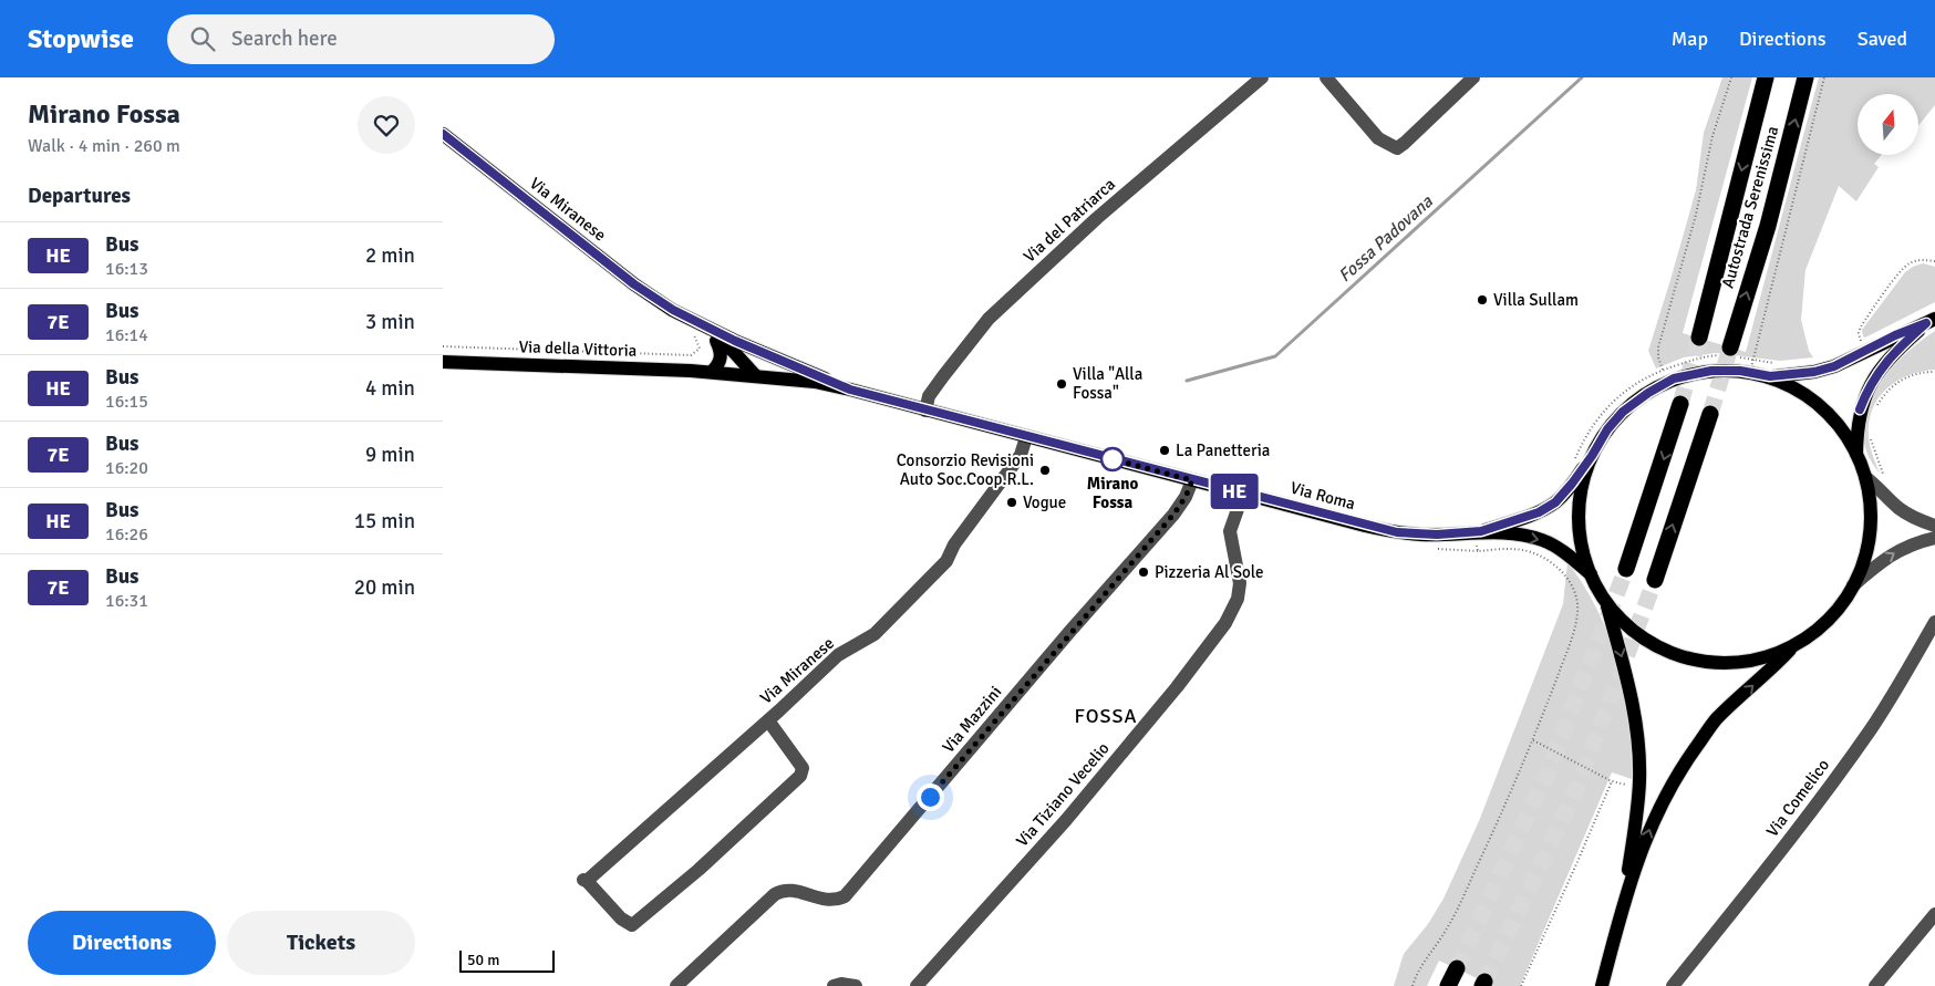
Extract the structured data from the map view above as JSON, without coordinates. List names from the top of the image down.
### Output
{
  "streets": {
    "highway": ["Autostrada Serenissima"],
    "main road": ["Via Miranese", "Via della Vittoria", "Via Roma"],
    "street": [
      "Via del Patriarca",
      "Via Mazzini",
      "Via Tiziano Vecelio",
      "Via Comelico"
    ]
  },
  "crossings": [
    ["Via Miranese", "Via del Patriarca"],
    ["Via Miranese", "Via della Vittoria"],
    ["Via Miranese", "Via Roma"],
    ["Via Roma", "Via Mazzini"],
    ["Via Roma", "Via Tiziano Vecelio"]
  ],
  "districts": ["FOSSA"],
  "water": ["Fossa Padovana"],
  "places": [
    "Villa Sullam",
    "Villa \"Alla Fossa\"",
    "La Panetteria",
    "Mirano Fossa",
    "Consorzio Revisioni Auto Soc.Coop.R.L.",
    "Vogue",
    "Pizzeria Al Sole"
  ],
  "lines": ["bus line HE"],
  "scale_bar": "50 m",
  "north": "top",
  "page": {
    "header": "Stopwise",
    "search": "Search here",
    "nav": ["Map", "Directions", "Saved"],
    "heading": [
      ["Mirano Fossa", "Walk · 4 min · 260 m"],
      "Departures"
    ],
    "on_map": "HE",
    "list": [
      {
        "mark": "HE",
        "name": "Bus",
        "note": "16:13",
        "value": "2 min"
      },
      {
        "mark": "7E",
        "name": "Bus",
        "note": "16:14",
        "value": "3 min"
      },
      {
        "mark": "HE",
        "name": "Bus",
        "note": "16:15",
        "value": "4 min"
      },
      {
        "mark": "7E",
        "name": "Bus",
        "note": "16:20",
        "value": "9 min"
      },
      {
        "mark": "HE",
        "name": "Bus",
        "note": "16:26",
        "value": "15 min"
      },
      {
        "mark": "7E",
        "name": "Bus",
        "note": "16:31",
        "value": "20 min"
      }
    ],
    "buttons": ["Directions", "Tickets"],
    "scale": "50 m"
  }
}
